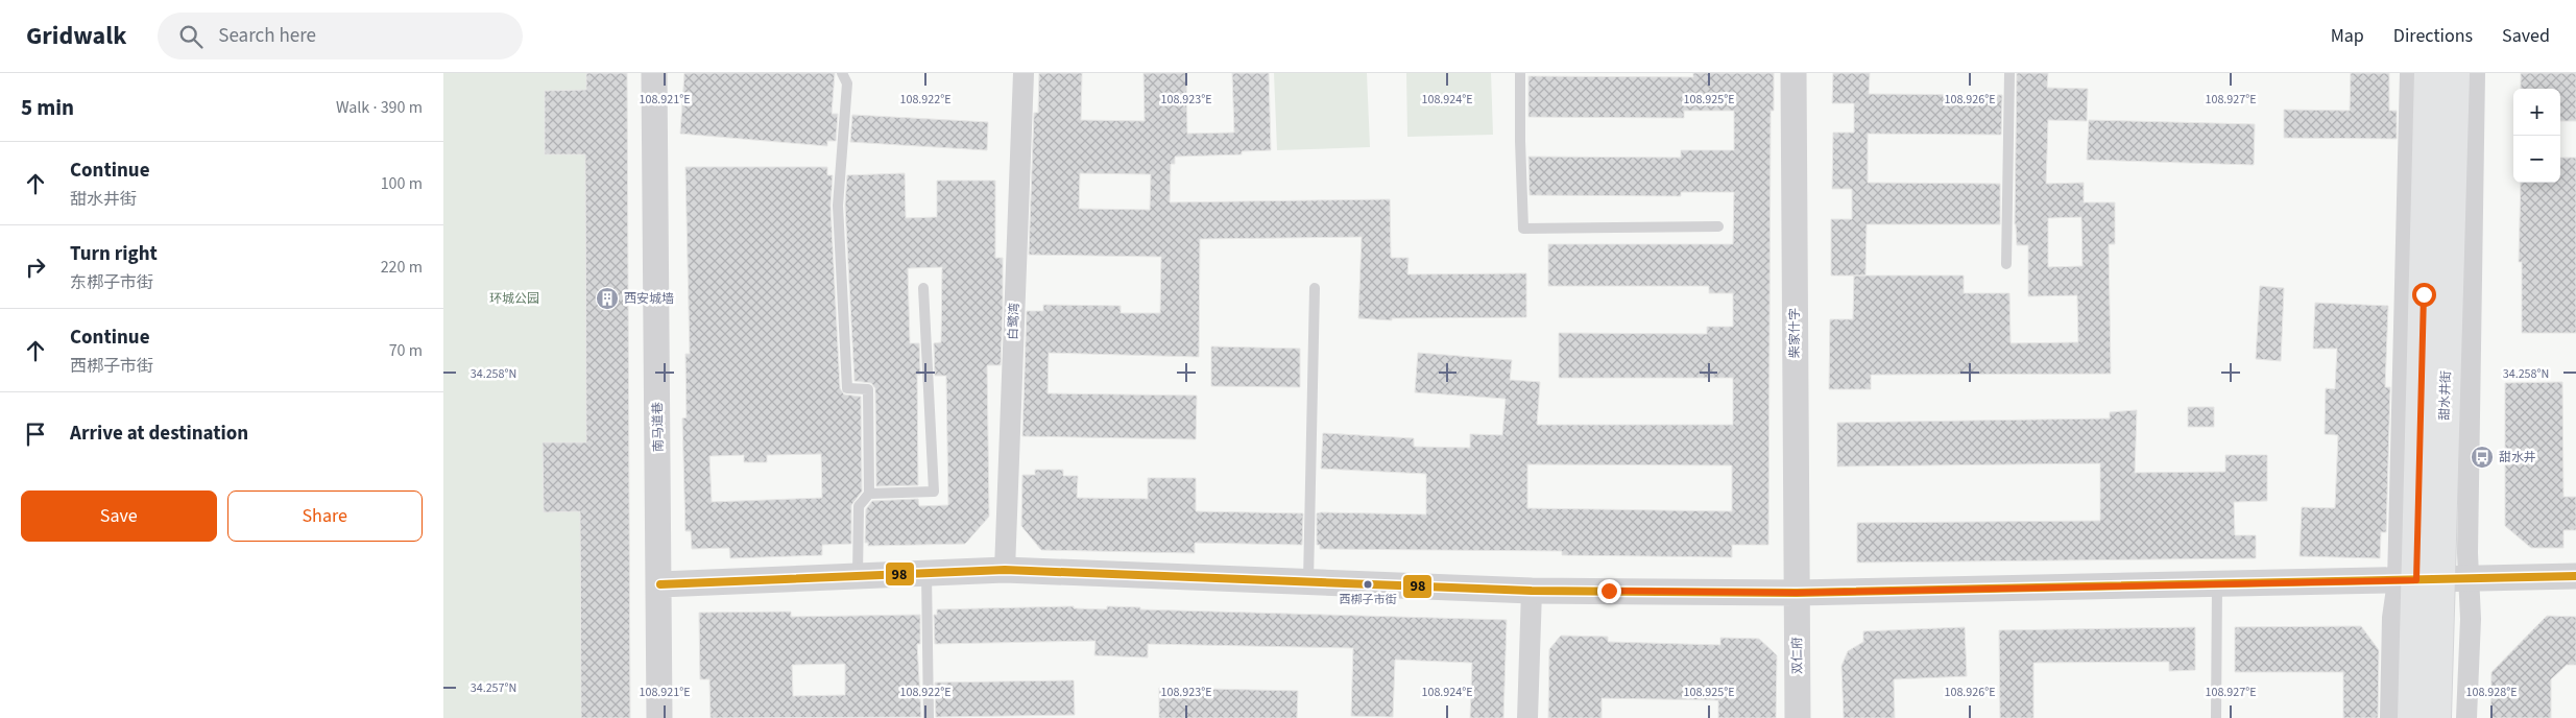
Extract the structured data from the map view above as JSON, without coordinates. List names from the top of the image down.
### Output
{
  "streets": {
    "main road": ["甜水井街"],
    "street": [
      "白鹭湾",
      "柴家什字",
      "南马道巷",
      "双仁府"
    ]
  },
  "crossings": [
    ["柴家什字", "双仁府"]
  ],
  "parks": ["环城公园"],
  "places": {
    "building": ["西安城墙"],
    "bus stop": ["甜水井"],
    "other": ["西梆子市街"]
  },
  "lines": ["transit line 98"],
  "page": {
    "header": "Gridwalk",
    "search": "Search here",
    "nav": ["Map", "Directions", "Saved"],
    "heading": ["5 min", "Walk · 390 m"],
    "map_buttons": ["+", "−"],
    "list": [
      ["Continue", "甜水井街", "100 m"],
      ["Turn right", "东梆子市街", "220 m"],
      ["Continue", "西梆子市街", "70 m"],
      "Arrive at destination"
    ],
    "buttons": ["Save", "Share"]
  },
  "coordinates": [
    "108.921°E",
    "108.922°E",
    "108.923°E",
    "108.924°E",
    "108.925°E",
    "108.926°E",
    "108.927°E",
    "34.258°N",
    "34.257°N",
    "108.928°E"
  ]
}
